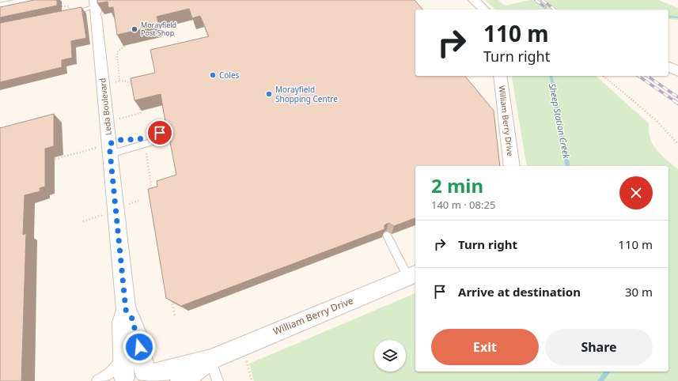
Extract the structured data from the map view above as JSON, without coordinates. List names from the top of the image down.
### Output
{
  "streets": {
    "street": ["Leda Boulevard", "William Berry Drive"]
  },
  "crossings": [
    ["Leda Boulevard", "William Berry Drive"]
  ],
  "water": ["Sheep Station Creek"],
  "places": ["Morayfield Post Shop", "Coles", "Morayfield Shopping Centre"],
  "page": {
    "turn": ["110 m", "Turn right"],
    "heading": ["2 min", "140 m · 08:25"],
    "list": [
      {
        "name": "Turn right",
        "value": "110 m"
      },
      {
        "name": "Arrive at destination",
        "value": "30 m"
      }
    ],
    "buttons": ["Exit", "Share"]
  }
}
